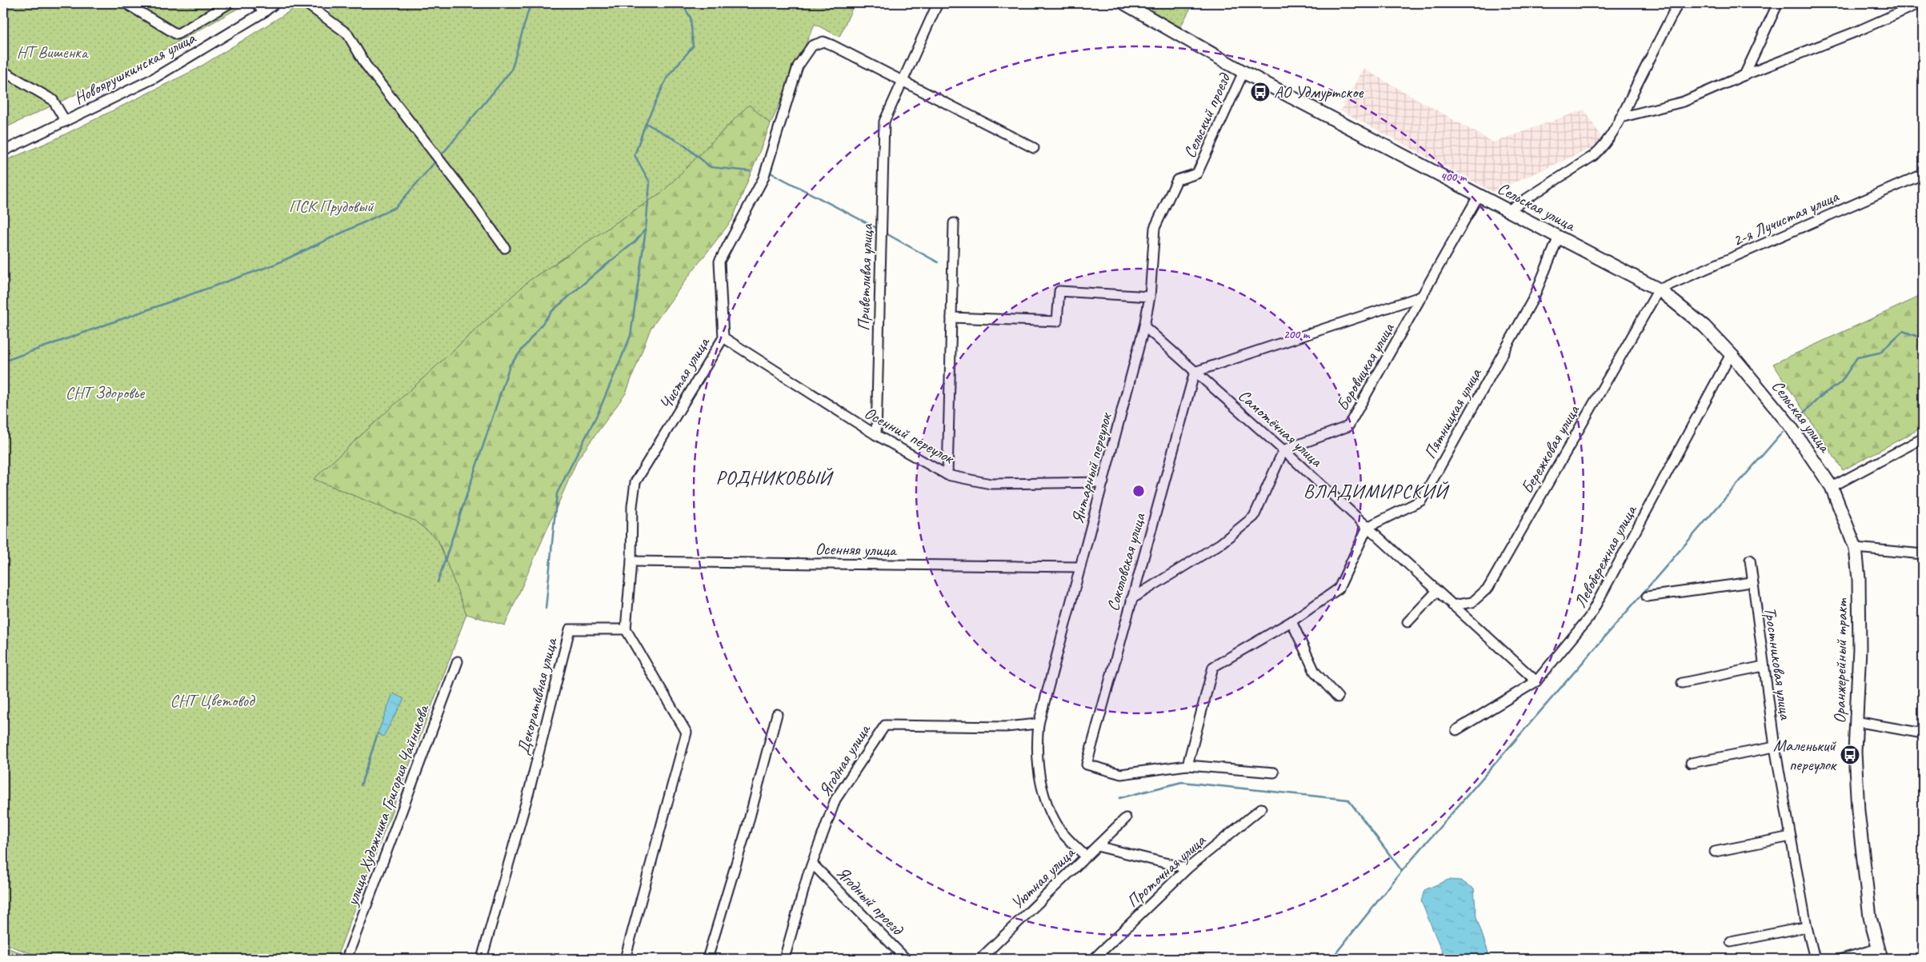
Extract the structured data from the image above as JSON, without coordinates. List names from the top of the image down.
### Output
{
  "streets": {
    "street": [
      "Новоярушкинская улица",
      "Сельский проезд",
      "Сельская улица",
      "2-я Лучистая улица",
      "Приветливая улица",
      "Боровицкая улица",
      "Чистая улица",
      "Пятницкая улица",
      "Самотёчная улица",
      "Осенний переулок",
      "Бережковая улица",
      "Янтарный переулок",
      "Осенняя улица",
      "Левобережная улица",
      "Соколовская улица",
      "Оранжерейный тракт",
      "Тростниковая улица",
      "Декоративная улица",
      "Ягодная улица",
      "улица Художника Григория Чайникова",
      "Проточная улица",
      "Уютная улица",
      "Ягодный проезд"
    ]
  },
  "crossings": [
    ["Сельский проезд", "Сельская улица"],
    ["Сельский проезд", "Янтарный переулок"],
    ["Сельская улица", "2-я Лучистая улица"],
    ["Сельская улица", "Боровицкая улица"],
    ["Сельская улица", "Пятницкая улица"],
    ["Сельская улица", "Бережковая улица"],
    ["Сельская улица", "Левобережная улица"],
    ["Сельская улица", "Оранжерейный тракт"],
    ["2-я Лучистая улица", "Бережковая улица"],
    ["Приветливая улица", "Чистая улица"],
    ["Приветливая улица", "Осенний переулок"],
    ["Боровицкая улица", "Самотёчная улица"],
    ["Чистая улица", "Осенний переулок"],
    ["Чистая улица", "Осенняя улица"],
    ["Чистая улица", "Декоративная улица"],
    ["Пятницкая улица", "Самотёчная улица"],
    ["Самотёчная улица", "Бережковая улица"],
    ["Самотёчная улица", "Янтарный переулок"],
    ["Самотёчная улица", "Левобережная улица"],
    ["Самотёчная улица", "Соколовская улица"],
    ["Осенний переулок", "Янтарный переулок"],
    ["Янтарный переулок", "Осенняя улица"],
    ["Янтарный переулок", "Ягодная улица"],
    ["Янтарный переулок", "Уютная улица"],
    ["Ягодная улица", "Ягодный проезд"]
  ],
  "districts": ["РОДНИКОВЫЙ", "ВЛАДИМИРСКИЙ"],
  "parks": [
    "НТ Вишенка",
    "ПСК Прудовый",
    "СНТ Здоровье",
    "СНТ Цветовод"
  ],
  "places": {
    "bus stop": ["АО Удмуртское", "Маленький переулок"]
  },
  "rings": ["400 m", "200 m"]
}
